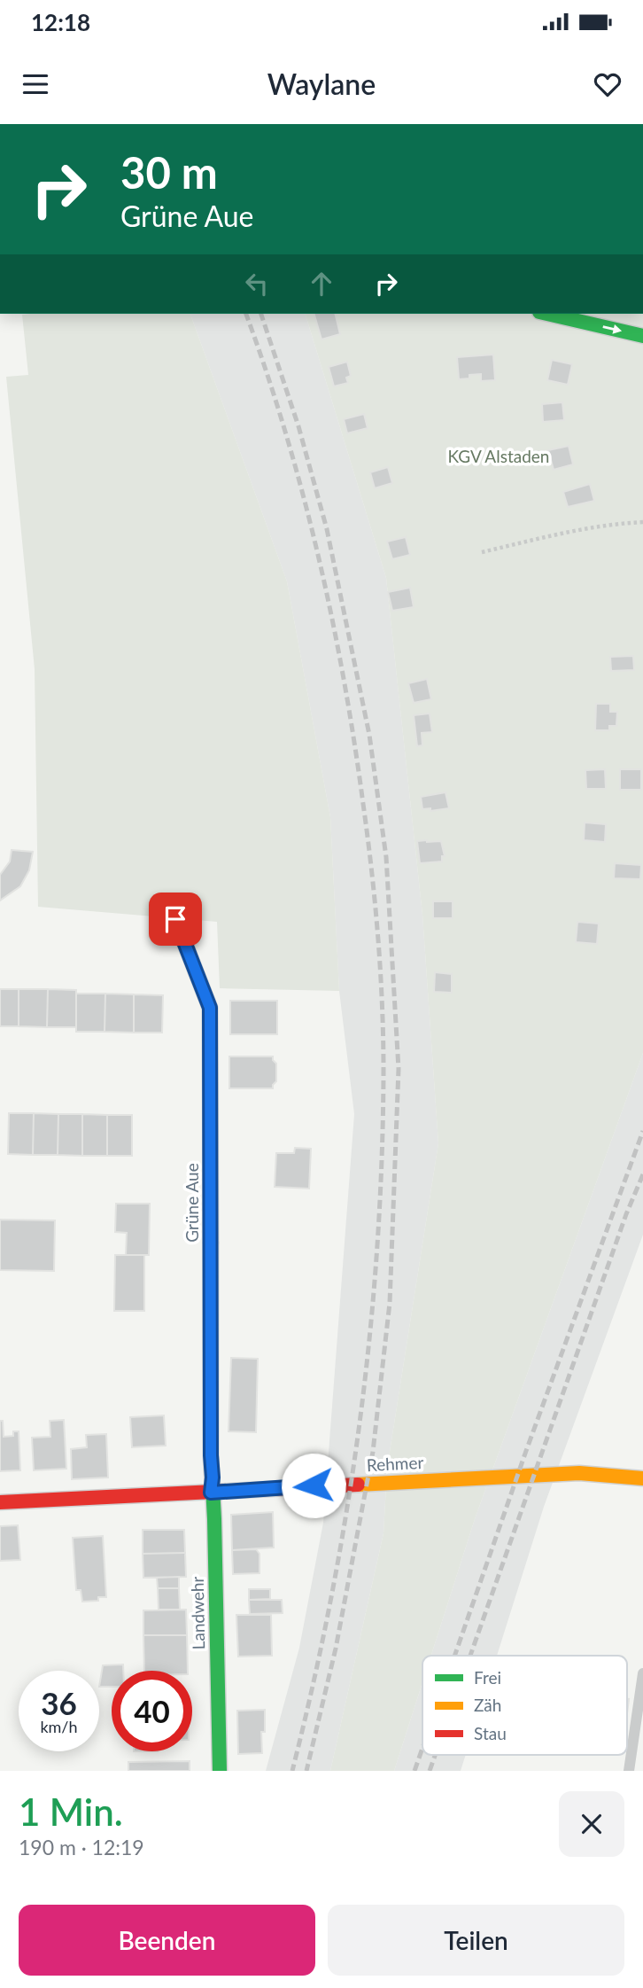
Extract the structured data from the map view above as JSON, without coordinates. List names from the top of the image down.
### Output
{
  "streets": {
    "street": ["Grüne Aue", "Rehmer", "Landwehr"]
  },
  "crossings": [
    ["Grüne Aue", "Rehmer"],
    ["Grüne Aue", "Landwehr"],
    ["Rehmer", "Landwehr"]
  ],
  "parks": ["KGV Alstaden"],
  "legend": ["Frei", "Zäh", "Stau"],
  "page": {
    "status": "12:18",
    "header": "Waylane",
    "turn": ["30 m", "Grüne Aue"],
    "speed": "36 km/h",
    "limit": "40",
    "heading": ["1 Min.", "190 m · 12:19"],
    "buttons": ["Beenden", "Teilen"]
  }
}
